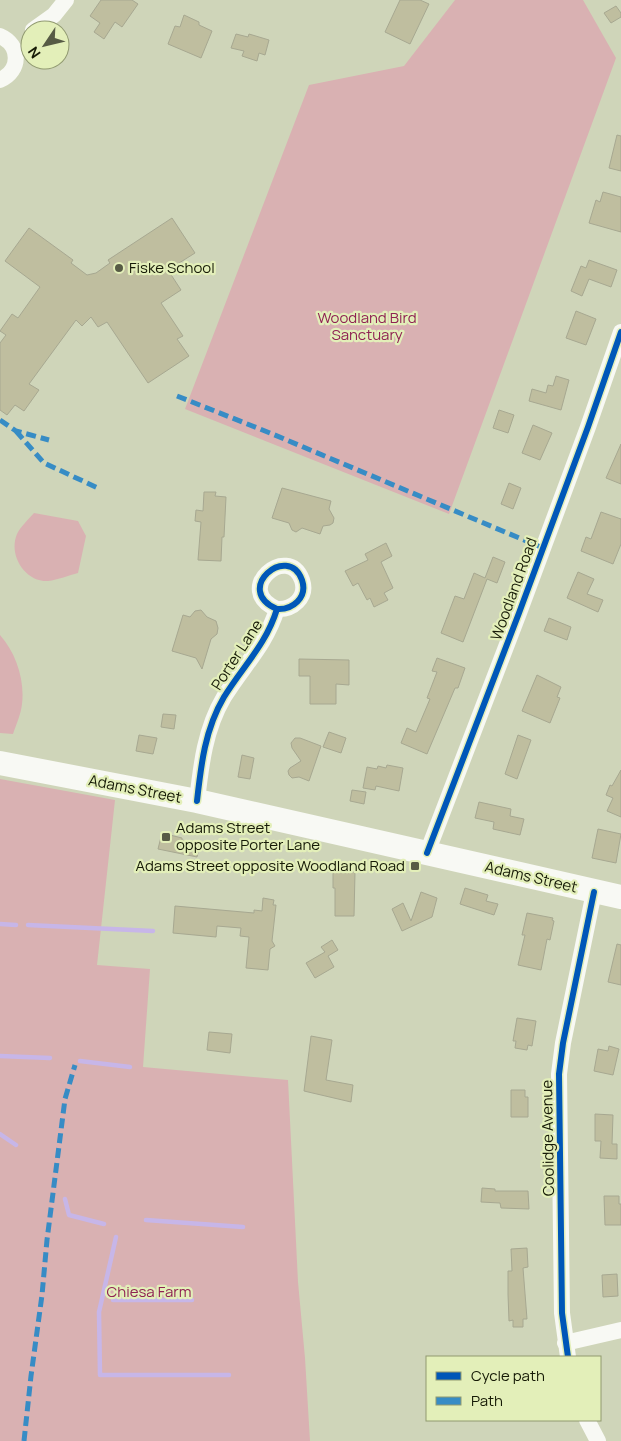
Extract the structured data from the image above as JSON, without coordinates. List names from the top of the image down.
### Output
{
  "streets": {
    "main road": ["Adams Street"],
    "street": ["Woodland Road", "Porter Lane", "Coolidge Avenue"]
  },
  "crossings": [
    ["Woodland Road", "Adams Street"],
    ["Porter Lane", "Adams Street"],
    ["Adams Street", "Coolidge Avenue"]
  ],
  "parks": ["Woodland Bird Sanctuary", "Chiesa Farm"],
  "places": {
    "other": ["Fiske School"],
    "transit": ["Adams Street opposite Porter Lane", "Adams Street opposite Woodland Road"]
  },
  "legend": ["Cycle path", "Path"],
  "north": "bottom left"
}
